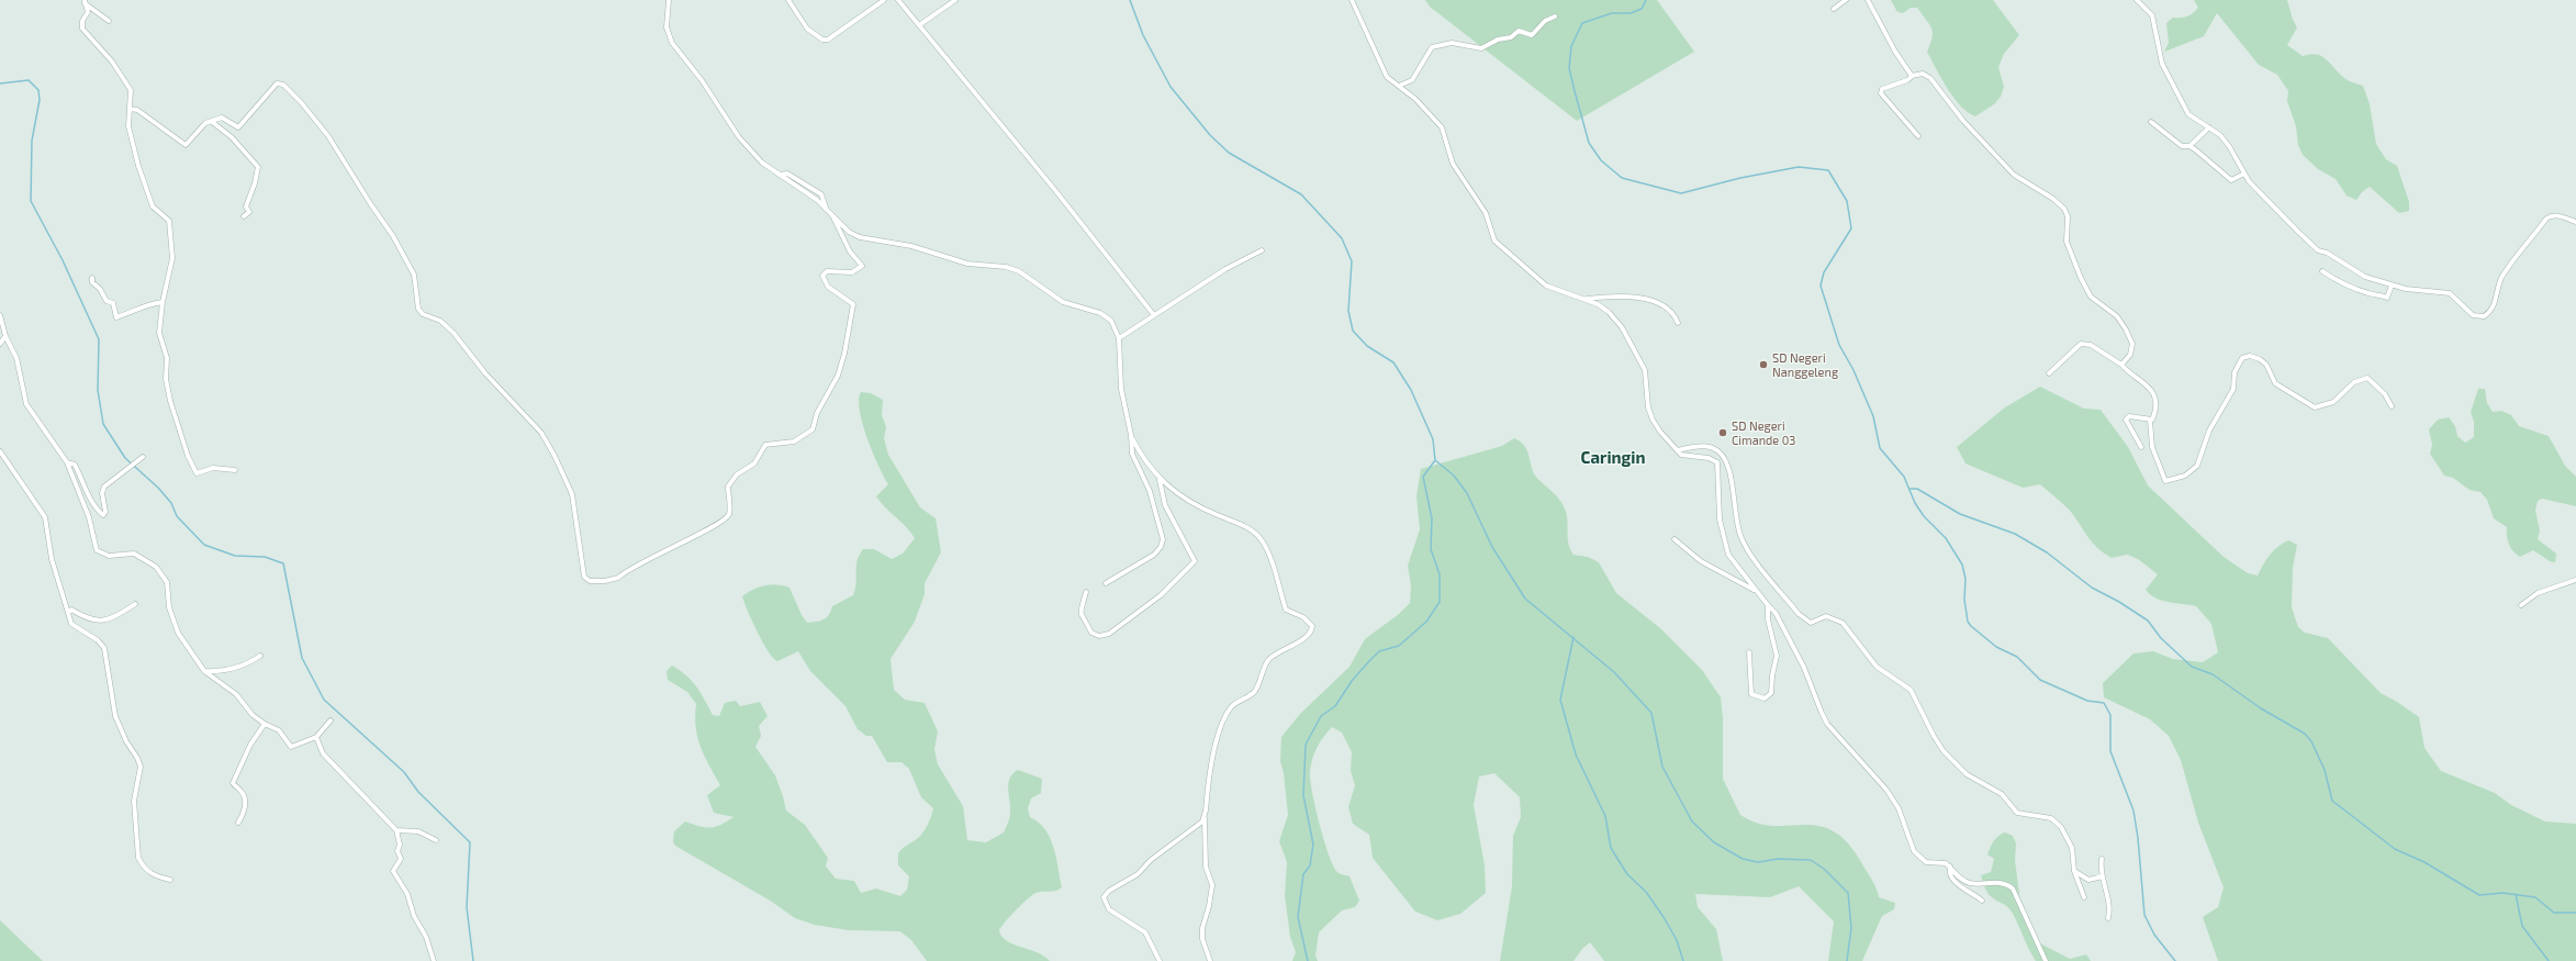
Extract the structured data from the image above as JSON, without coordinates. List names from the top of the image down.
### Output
{
  "districts": ["Caringin"],
  "places": ["SD Negeri Nanggeleng", "SD Negeri Cimande 03"]
}
